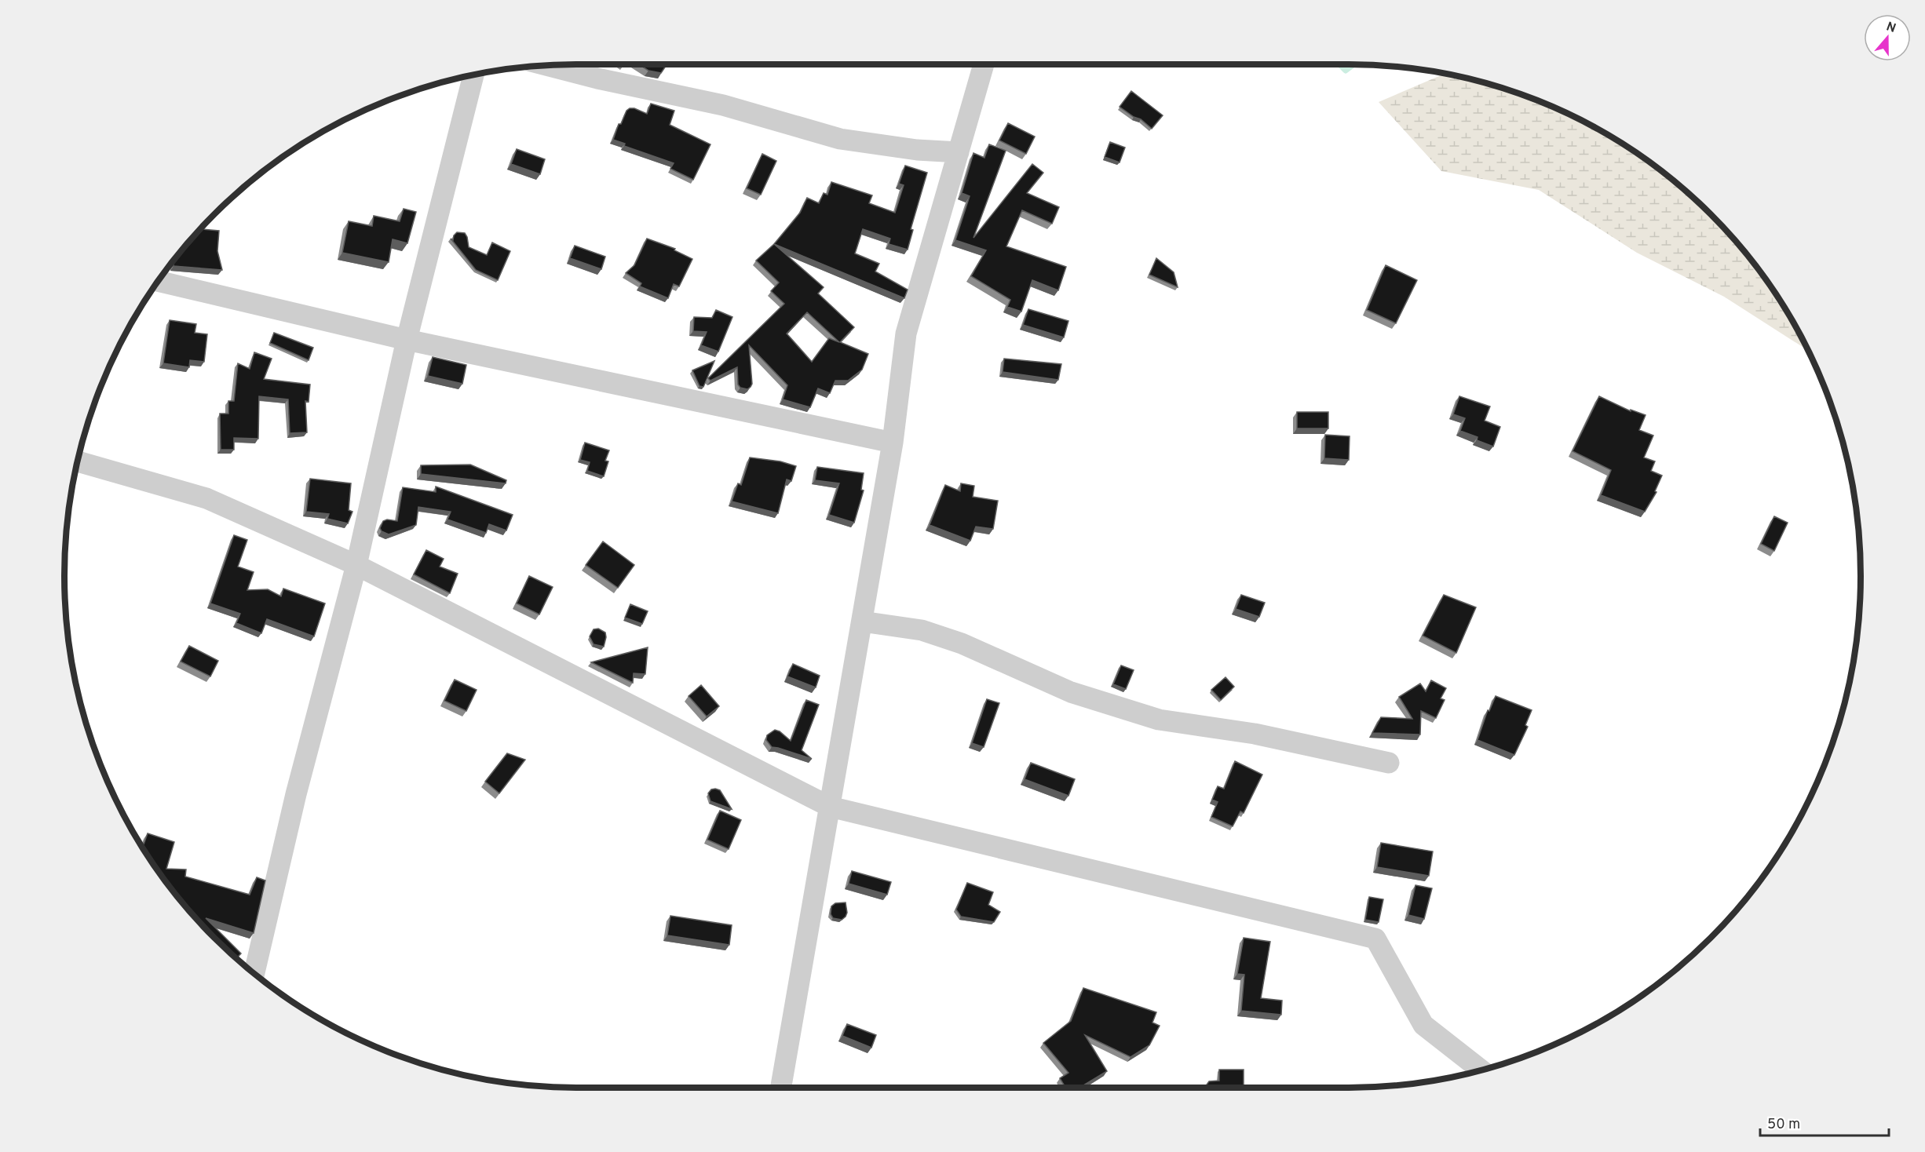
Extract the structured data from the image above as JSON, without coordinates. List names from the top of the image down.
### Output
{
  "scale_bar": "50 m",
  "north": "top"
}
